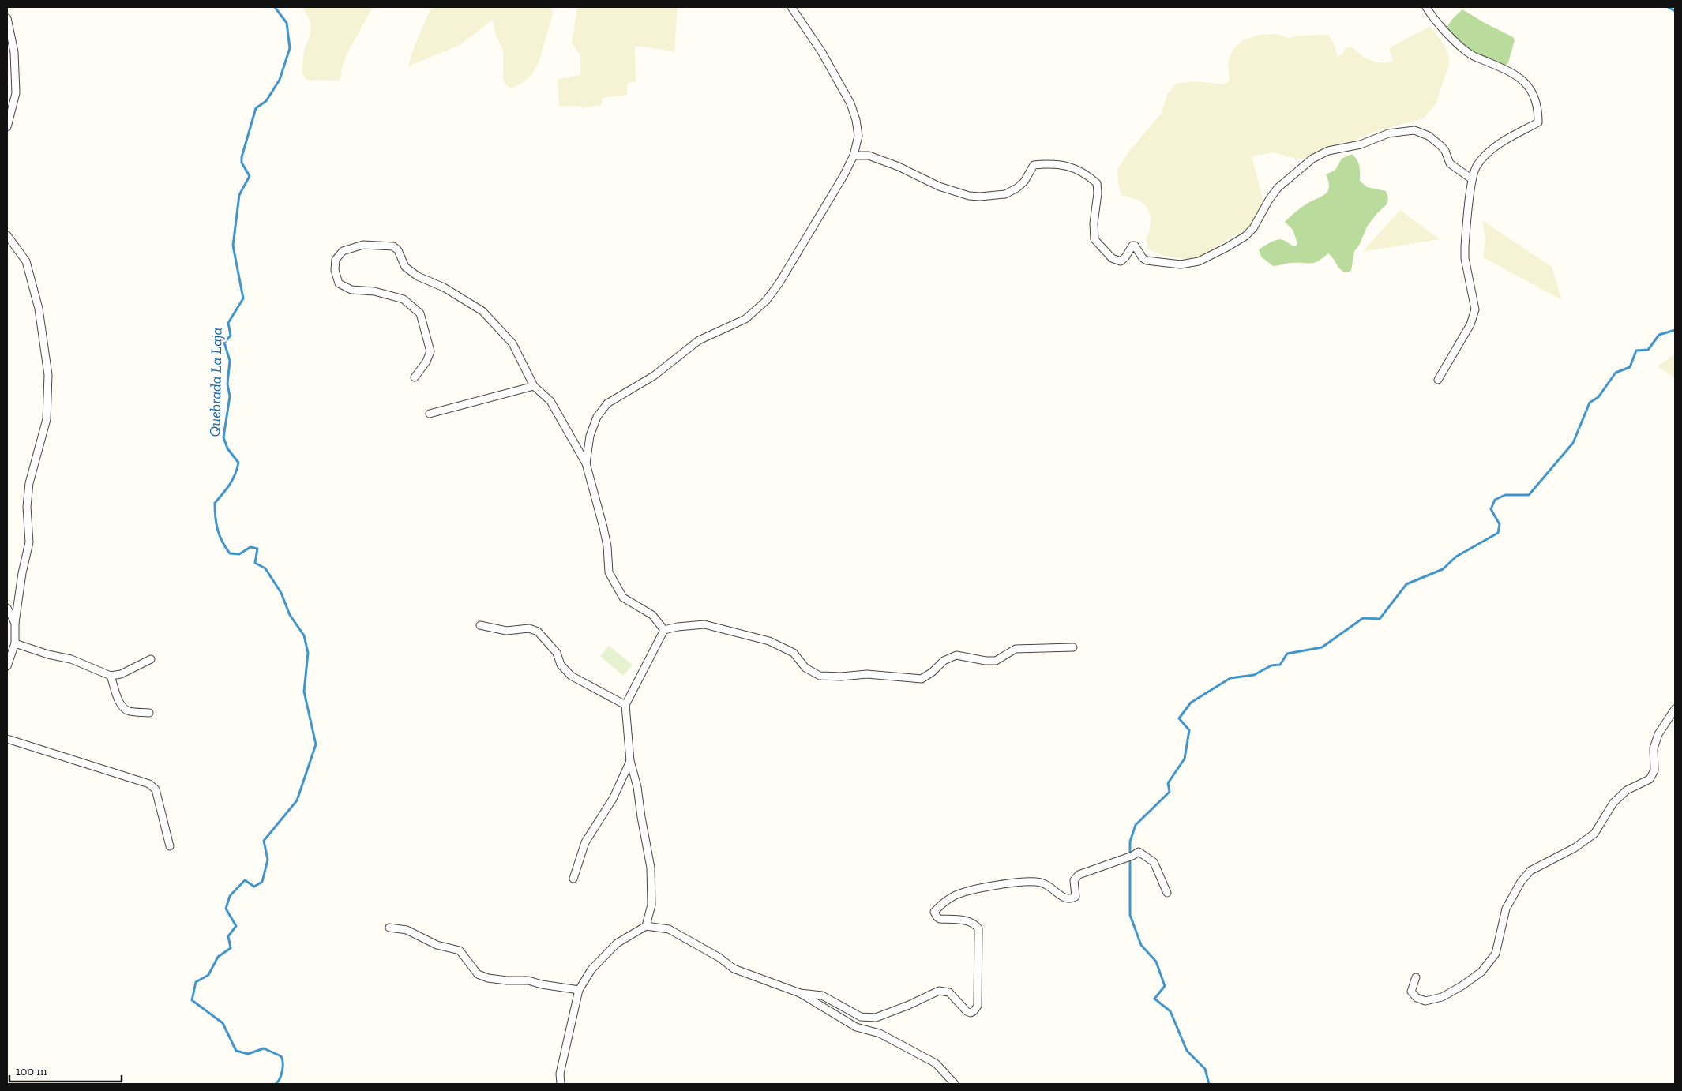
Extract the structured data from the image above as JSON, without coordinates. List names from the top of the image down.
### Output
{
  "water": ["Quebrada La Laja"],
  "scale_bar": "100 m"
}
